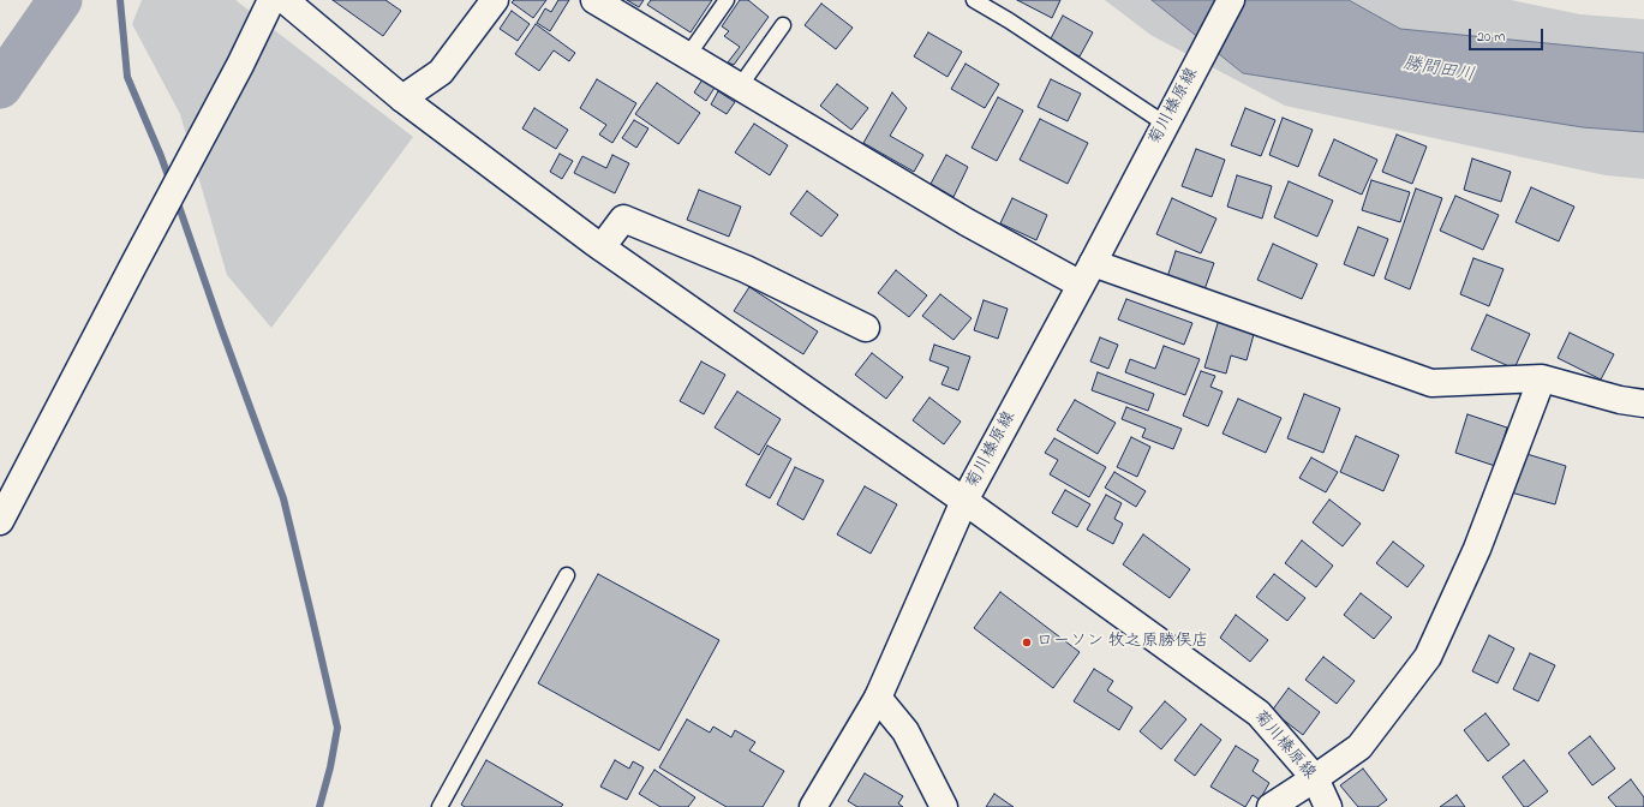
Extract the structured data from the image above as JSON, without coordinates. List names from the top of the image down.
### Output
{
  "streets": {
    "street": ["菊川榛原線"]
  },
  "water": ["勝間田川"],
  "places": ["ローソン 牧之原勝俣店"],
  "scale_bar": "20 m"
}
